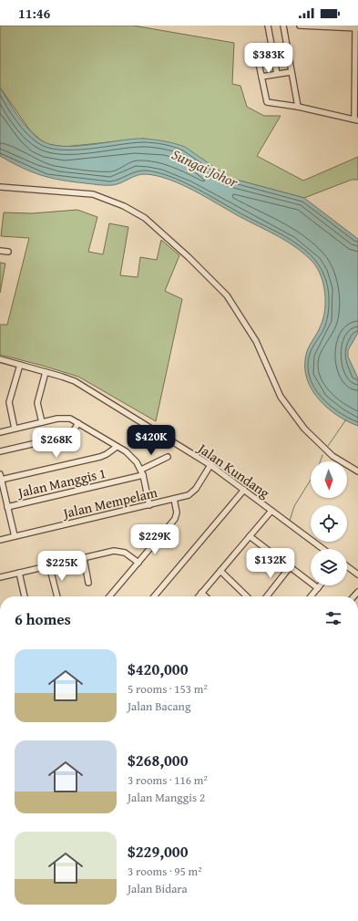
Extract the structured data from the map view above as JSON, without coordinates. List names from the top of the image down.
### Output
{
  "streets": {
    "street": ["Jalan Kundang", "Jalan Manggis 1", "Jalan Mempelam"]
  },
  "crossings": [
    ["Jalan Kundang", "Jalan Mempelam"]
  ],
  "water": ["Sungai Johor"],
  "north": "bottom",
  "page": {
    "status": "11:46",
    "price": [
      "$383K",
      "$420K",
      "$268K",
      "$229K",
      "$132K",
      "$225K"
    ],
    "heading": "6 homes",
    "list": [
      {
        "name": "$420,000",
        "note": "5 rooms · 153 m² · Jalan Bacang"
      },
      {
        "name": "$268,000",
        "note": "3 rooms · 116 m² · Jalan Manggis 2"
      },
      {
        "name": "$229,000",
        "note": "3 rooms · 95 m² · Jalan Bidara"
      }
    ]
  }
}
